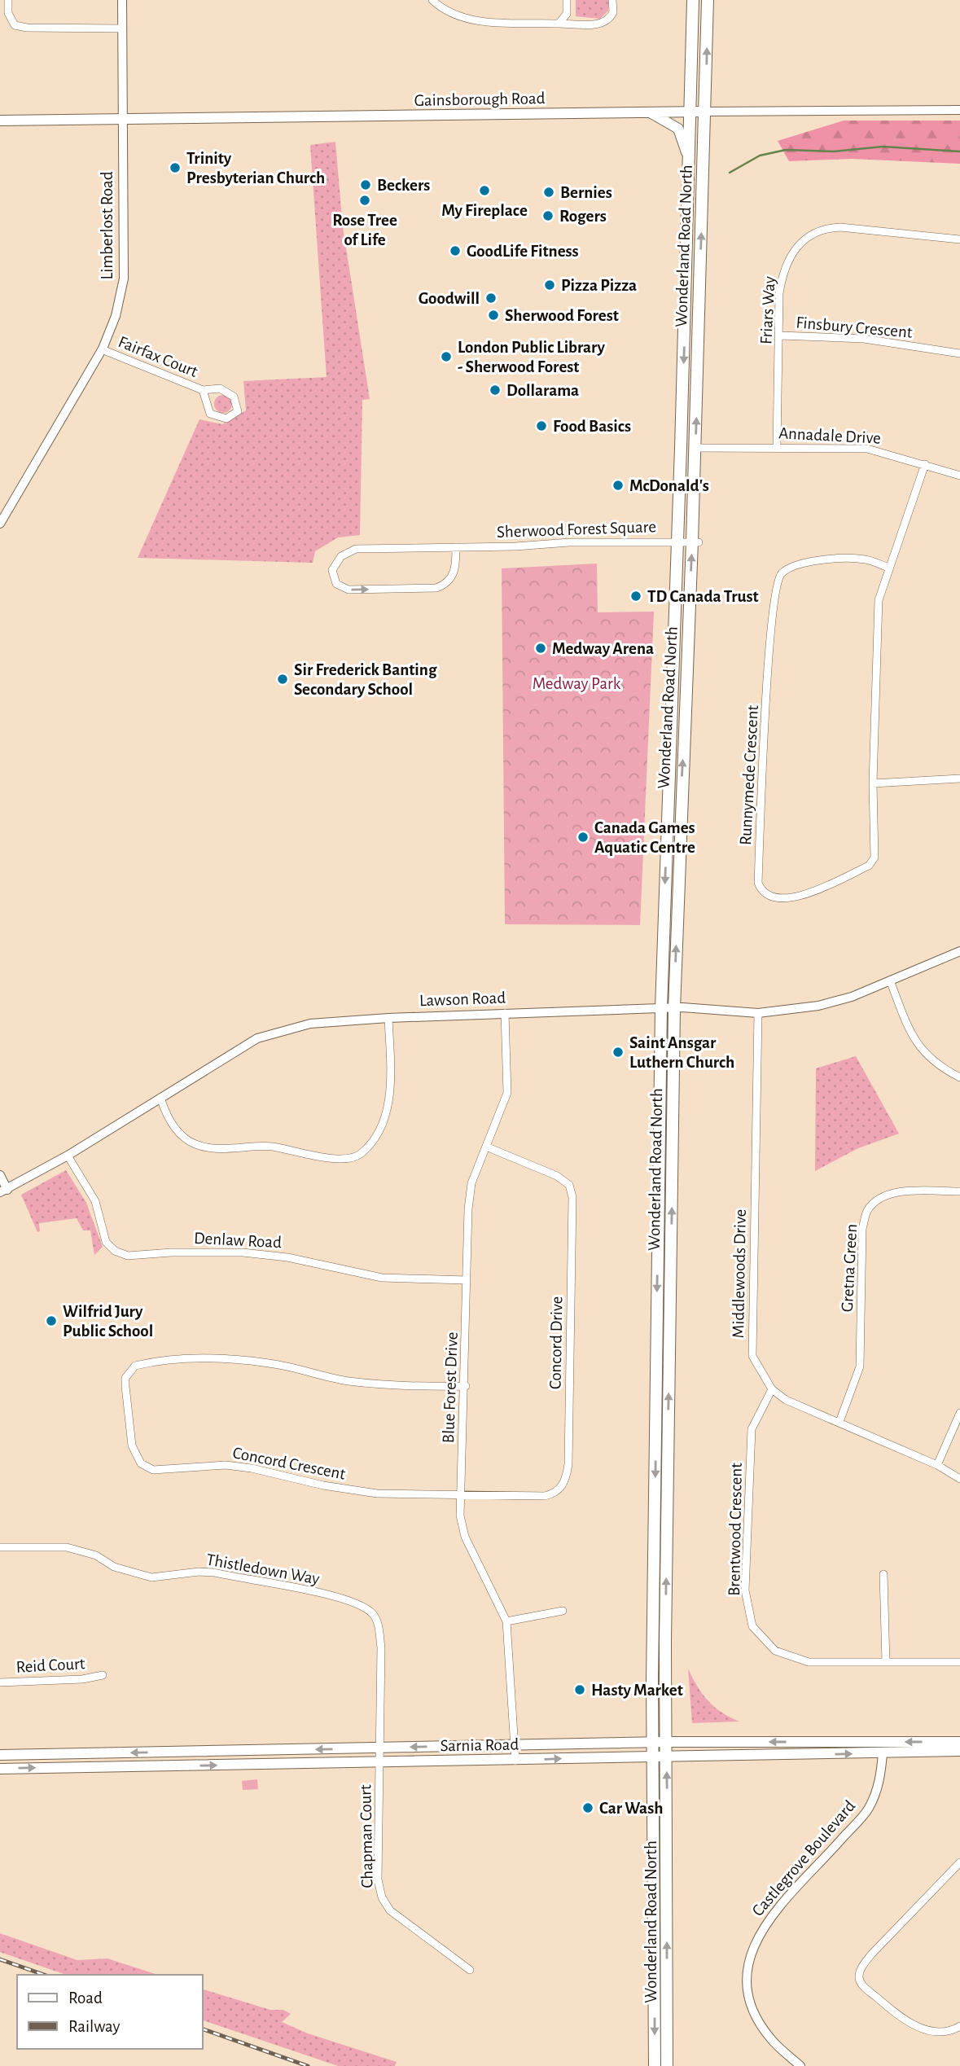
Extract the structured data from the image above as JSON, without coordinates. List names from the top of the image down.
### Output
{
  "streets": {
    "main road": ["Gainsborough Road", "Wonderland Road North", "Sarnia Road"],
    "street": [
      "Limberlost Road",
      "Friars Way",
      "Finsbury Crescent",
      "Fairfax Court",
      "Annadale Drive",
      "Sherwood Forest Square",
      "Runnymede Crescent",
      "Lawson Road",
      "Denlaw Road",
      "Gretna Green",
      "Middlewoods Drive",
      "Concord Drive",
      "Blue Forest Drive",
      "Concord Crescent",
      "Brentwood Crescent",
      "Thistledown Way",
      "Reid Court",
      "Chapman Court",
      "Castlegrove Boulevard"
    ]
  },
  "crossings": [
    ["Gainsborough Road", "Limberlost Road"],
    ["Gainsborough Road", "Wonderland Road North"],
    ["Limberlost Road", "Fairfax Court"],
    ["Wonderland Road North", "Annadale Drive"],
    ["Wonderland Road North", "Sherwood Forest Square"],
    ["Wonderland Road North", "Lawson Road"],
    ["Wonderland Road North", "Sarnia Road"],
    ["Friars Way", "Finsbury Crescent"],
    ["Friars Way", "Annadale Drive"],
    ["Annadale Drive", "Runnymede Crescent"],
    ["Lawson Road", "Denlaw Road"],
    ["Lawson Road", "Middlewoods Drive"],
    ["Lawson Road", "Blue Forest Drive"],
    ["Denlaw Road", "Blue Forest Drive"],
    ["Gretna Green", "Middlewoods Drive"],
    ["Middlewoods Drive", "Brentwood Crescent"],
    ["Concord Drive", "Blue Forest Drive"],
    ["Concord Drive", "Concord Crescent"],
    ["Blue Forest Drive", "Concord Crescent"],
    ["Blue Forest Drive", "Sarnia Road"],
    ["Thistledown Way", "Sarnia Road"],
    ["Thistledown Way", "Chapman Court"],
    ["Sarnia Road", "Chapman Court"],
    ["Sarnia Road", "Castlegrove Boulevard"]
  ],
  "parks": ["Medway Park"],
  "places": [
    "Trinity Presbyterian Church",
    "Beckers",
    "My Fireplace",
    "Bernies",
    "Rose Tree of Life",
    "Rogers",
    "GoodLife Fitness",
    "Pizza Pizza",
    "Goodwill",
    "Sherwood Forest",
    "London Public Library - Sherwood Forest",
    "Dollarama",
    "Food Basics",
    "McDonald's",
    "TD Canada Trust",
    "Medway Arena",
    "Sir Frederick Banting Secondary School",
    "Canada Games Aquatic Centre",
    "Saint Ansgar Luthern Church",
    "Wilfrid Jury Public School",
    "Hasty Market",
    "Car Wash"
  ],
  "legend": ["Road", "Railway"]
}
